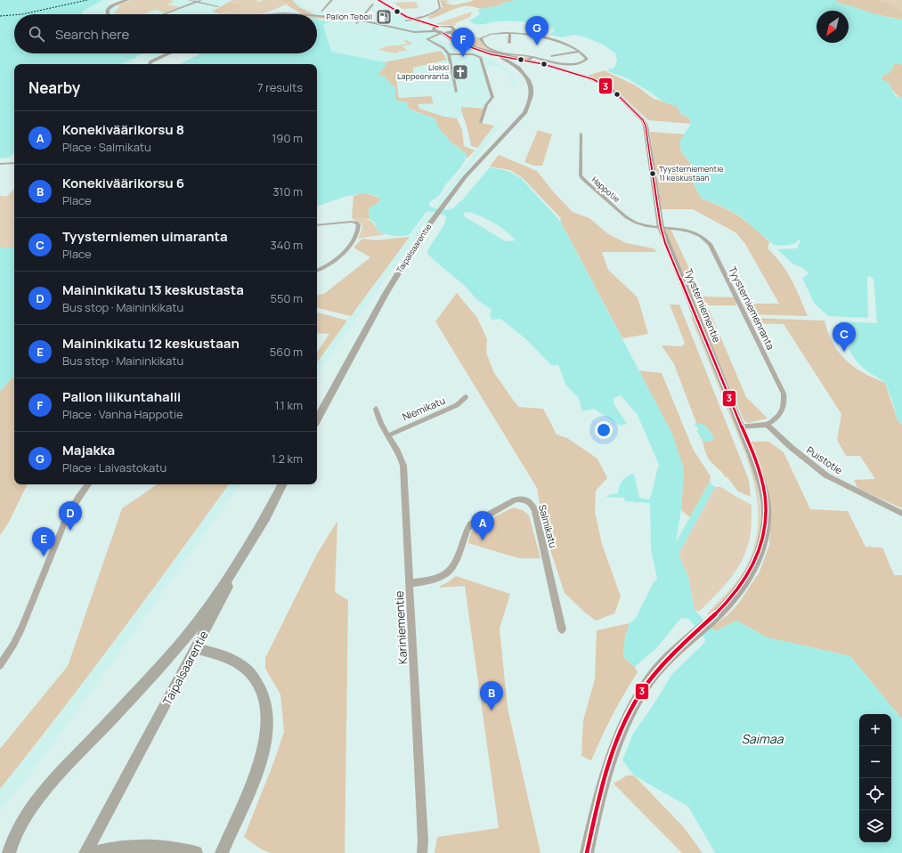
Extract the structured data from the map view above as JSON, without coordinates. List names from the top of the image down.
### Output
{
  "streets": {
    "main road": ["Taipalsaarentie", "Tyysterniementie"],
    "street": [
      "Happotie",
      "Tyysterniemenranta",
      "Niemikatu",
      "Puistotie",
      "Salmikatu",
      "Kariniementie"
    ]
  },
  "crossings": [
    ["Happotie", "Tyysterniementie"],
    ["Happotie", "Tyysterniemenranta"],
    ["Tyysterniementie", "Tyysterniemenranta"],
    ["Tyysterniemenranta", "Puistotie"],
    ["Niemikatu", "Kariniementie"],
    ["Salmikatu", "Kariniementie"]
  ],
  "water": ["Saimaa"],
  "places": {
    "fuel station": ["Pallon Teboil"],
    "church": ["Liekki Lappeenranta"],
    "other": ["Tyysterniementie 11 keskustaan"]
  },
  "lines": ["transit line 3"],
  "north": "bottom left",
  "page": {
    "search": "Search here",
    "pins": [
      "G",
      "F",
      "C",
      "D",
      "A",
      "E",
      "B"
    ],
    "heading": ["Nearby", "7 results"],
    "list": [
      {
        "mark": "A",
        "name": "Konekiväärikorsu 8",
        "note": "Place · Salmikatu",
        "value": "190 m"
      },
      {
        "mark": "B",
        "name": "Konekiväärikorsu 6",
        "note": "Place",
        "value": "310 m"
      },
      {
        "mark": "C",
        "name": "Tyysterniemen uimaranta",
        "note": "Place",
        "value": "340 m"
      },
      {
        "mark": "D",
        "name": "Maininkikatu 13 keskustasta",
        "note": "Bus stop · Maininkikatu",
        "value": "550 m"
      },
      {
        "mark": "E",
        "name": "Maininkikatu 12 keskustaan",
        "note": "Bus stop · Maininkikatu",
        "value": "560 m"
      },
      {
        "mark": "F",
        "name": "Pallon liikuntahalli",
        "note": "Place · Vanha Happotie",
        "value": "1.1 km"
      },
      {
        "mark": "G",
        "name": "Majakka",
        "note": "Place · Laivastokatu",
        "value": "1.2 km"
      }
    ],
    "map_buttons": ["+", "−"]
  }
}
